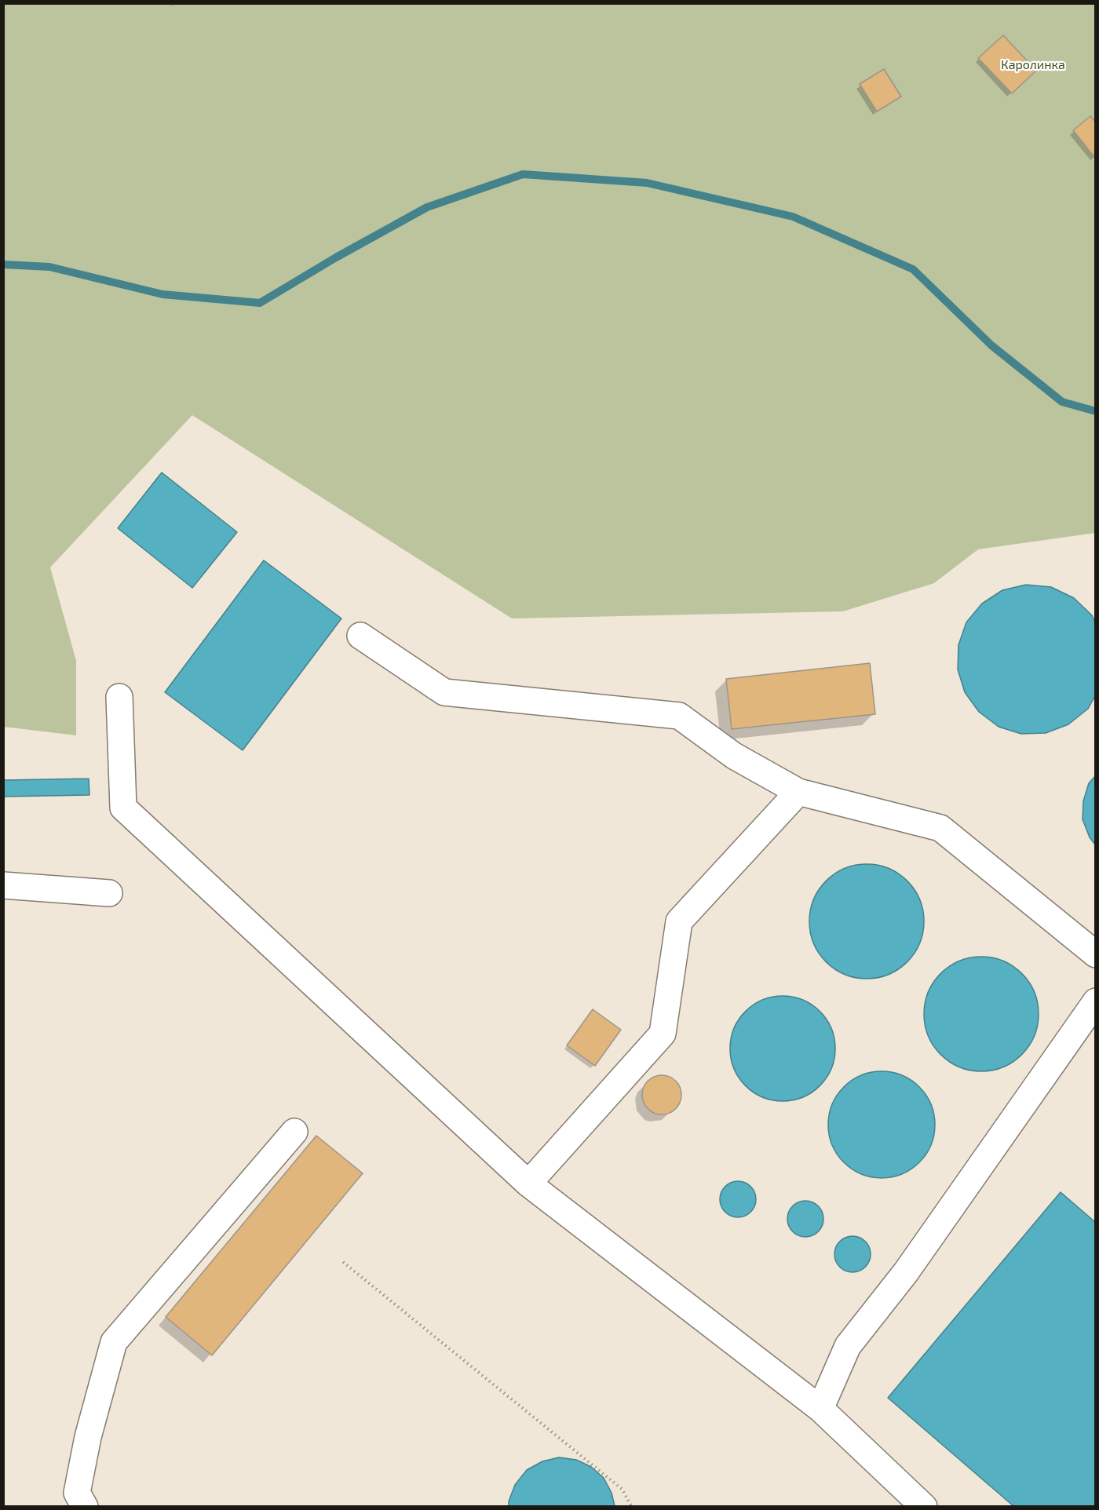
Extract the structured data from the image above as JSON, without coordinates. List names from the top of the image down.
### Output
{
  "parks": ["Каролинка"]
}
